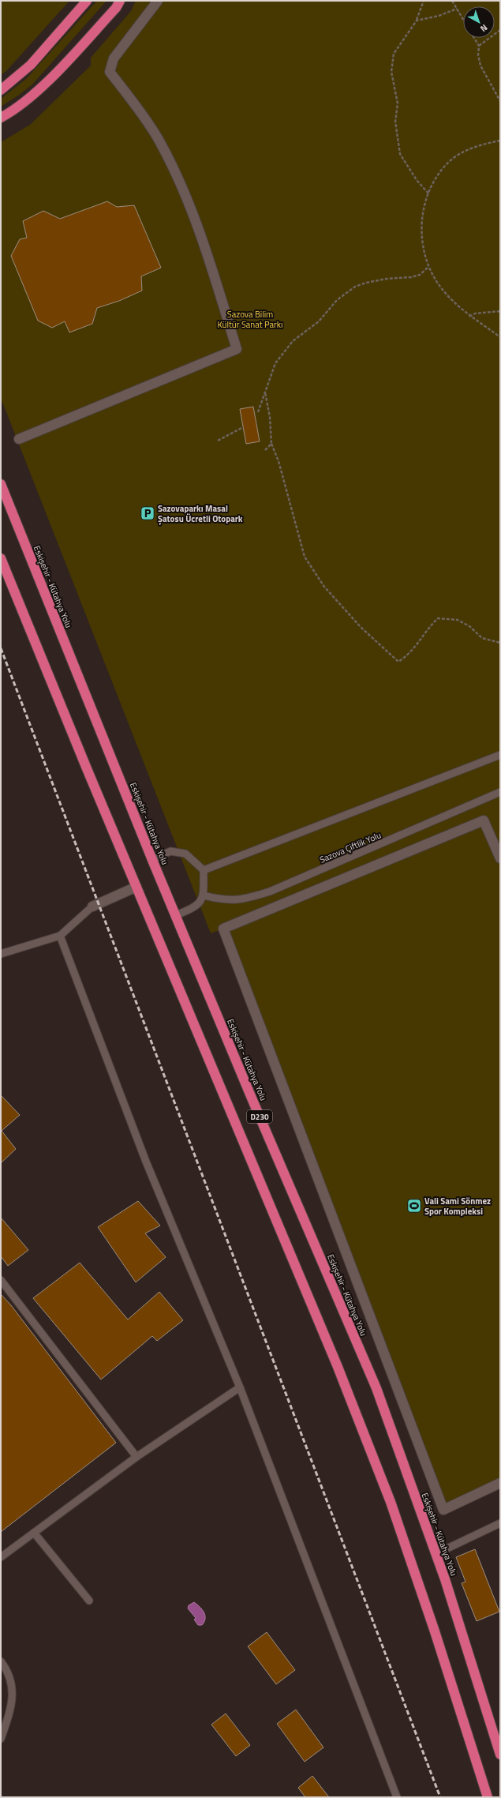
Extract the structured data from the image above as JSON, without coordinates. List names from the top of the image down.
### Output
{
  "streets": {
    "highway": ["Eskişehir - Kütahya Yolu", "D230"],
    "lane": ["Sazova Çiftlik Yolu"]
  },
  "parks": ["Sazova Bilim Kültür Sanat Parkı"],
  "places": {
    "parking": ["Sazovaparkı Masal Şatosu Ücretli Otopark"],
    "sports": ["Vali Sami Sönmez Spor Kompleksi"]
  },
  "north": "bottom right"
}
